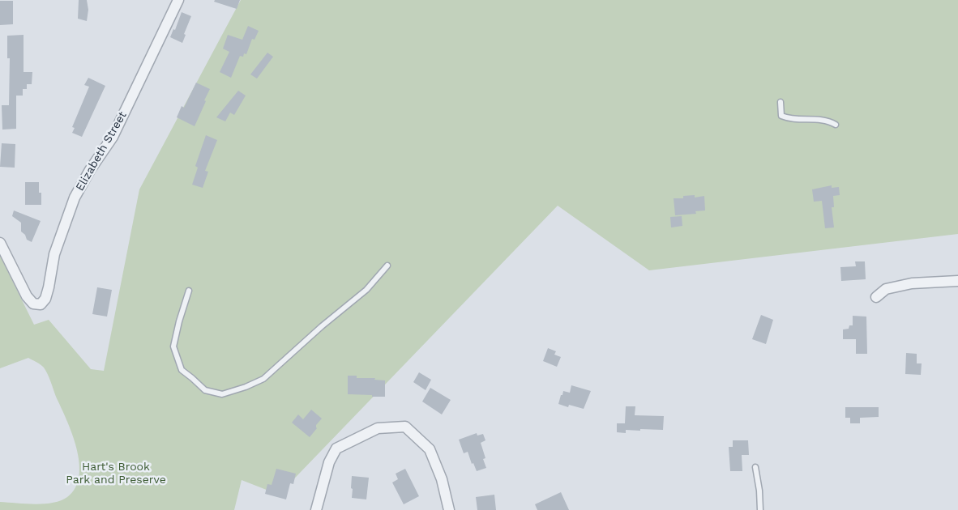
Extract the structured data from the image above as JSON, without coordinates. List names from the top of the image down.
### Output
{
  "streets": {
    "street": ["Elizabeth Street"]
  },
  "parks": ["Hart's Brook Park and Preserve"]
}
